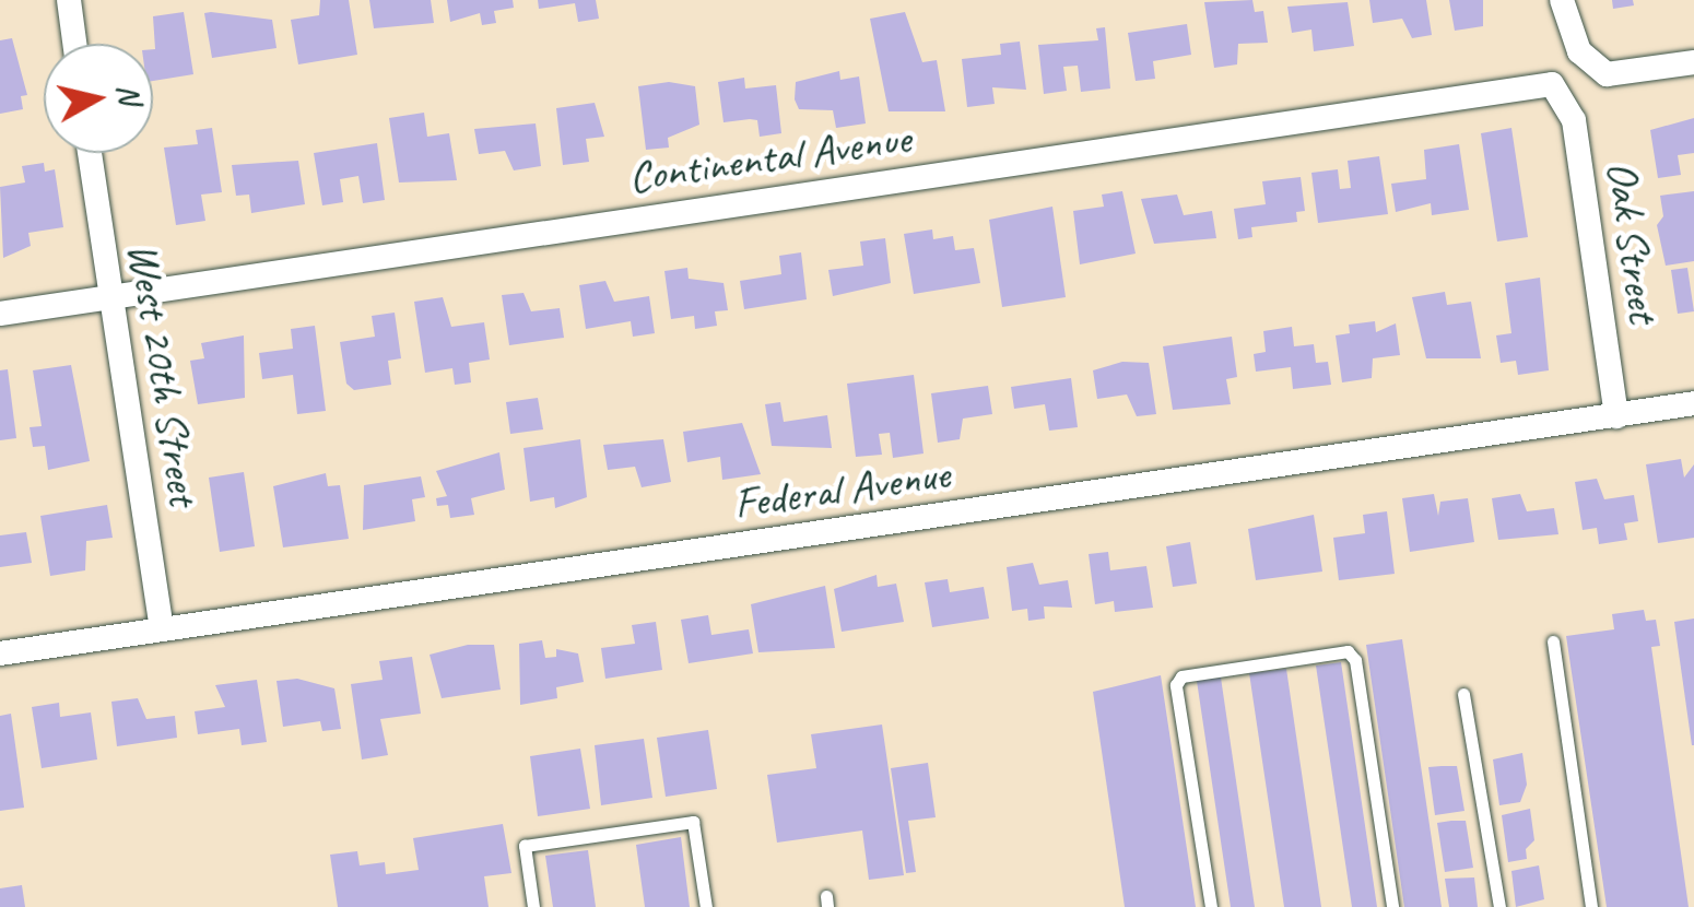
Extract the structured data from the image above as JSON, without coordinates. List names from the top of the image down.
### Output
{
  "streets": {
    "street": [
      "Continental Avenue",
      "Oak Street",
      "West 20th Street",
      "Federal Avenue"
    ]
  },
  "crossings": [
    ["Continental Avenue", "Oak Street"],
    ["Continental Avenue", "West 20th Street"],
    ["Oak Street", "Federal Avenue"],
    ["West 20th Street", "Federal Avenue"]
  ],
  "north": "right"
}
